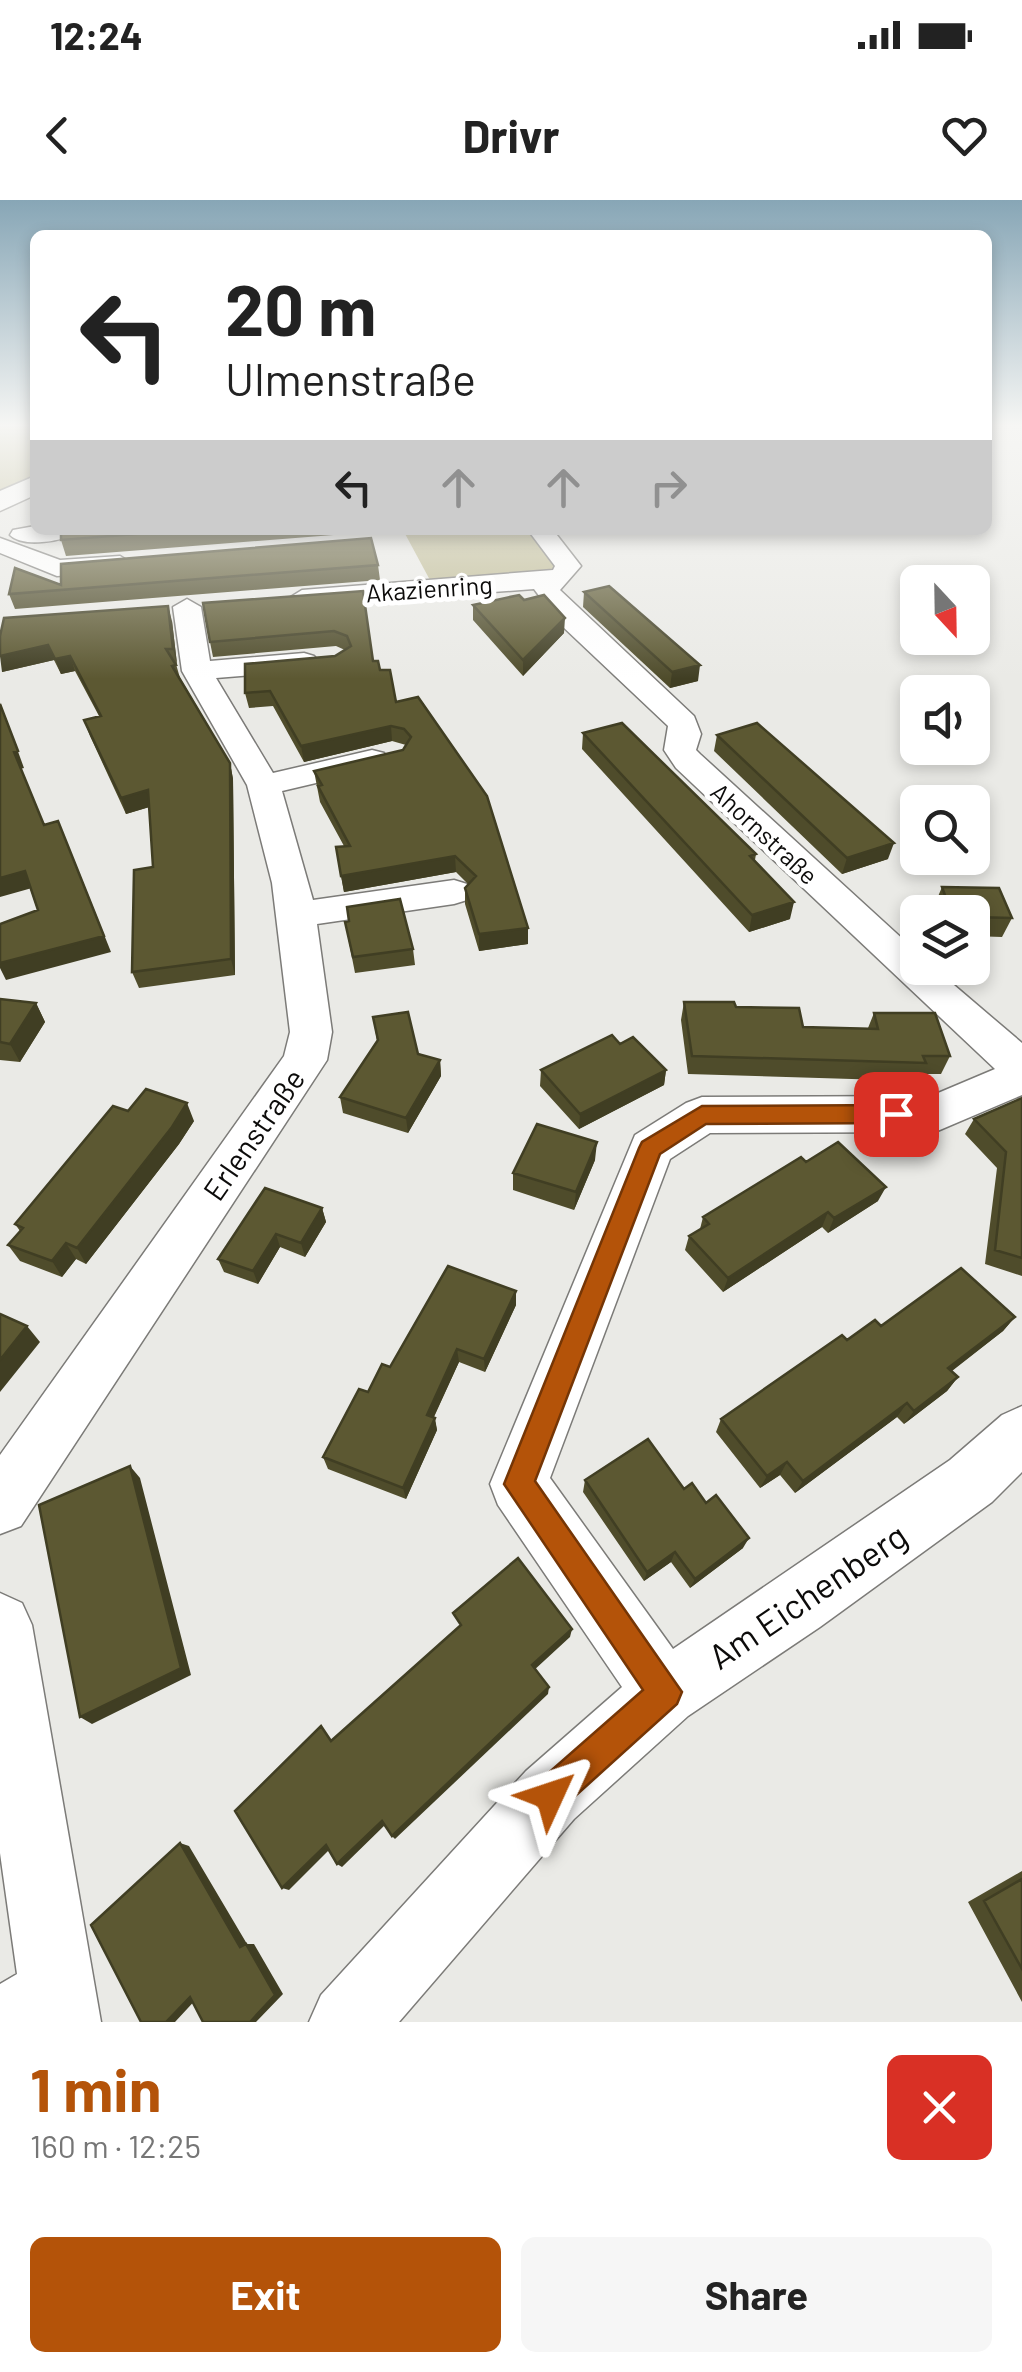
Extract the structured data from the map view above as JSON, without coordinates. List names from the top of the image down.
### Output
{
  "streets": {
    "street": [
      "Akazienring",
      "Ahornstraße",
      "Erlenstraße",
      "Am Eichenberg"
    ]
  },
  "crossings": [
    ["Akazienring", "Ahornstraße"]
  ],
  "north": "bottom",
  "page": {
    "status": "12:24",
    "header": "Drivr",
    "turn": ["20 m", "Ulmenstraße"],
    "heading": ["1 min", "160 m · 12:25"],
    "buttons": ["Exit", "Share"]
  }
}
